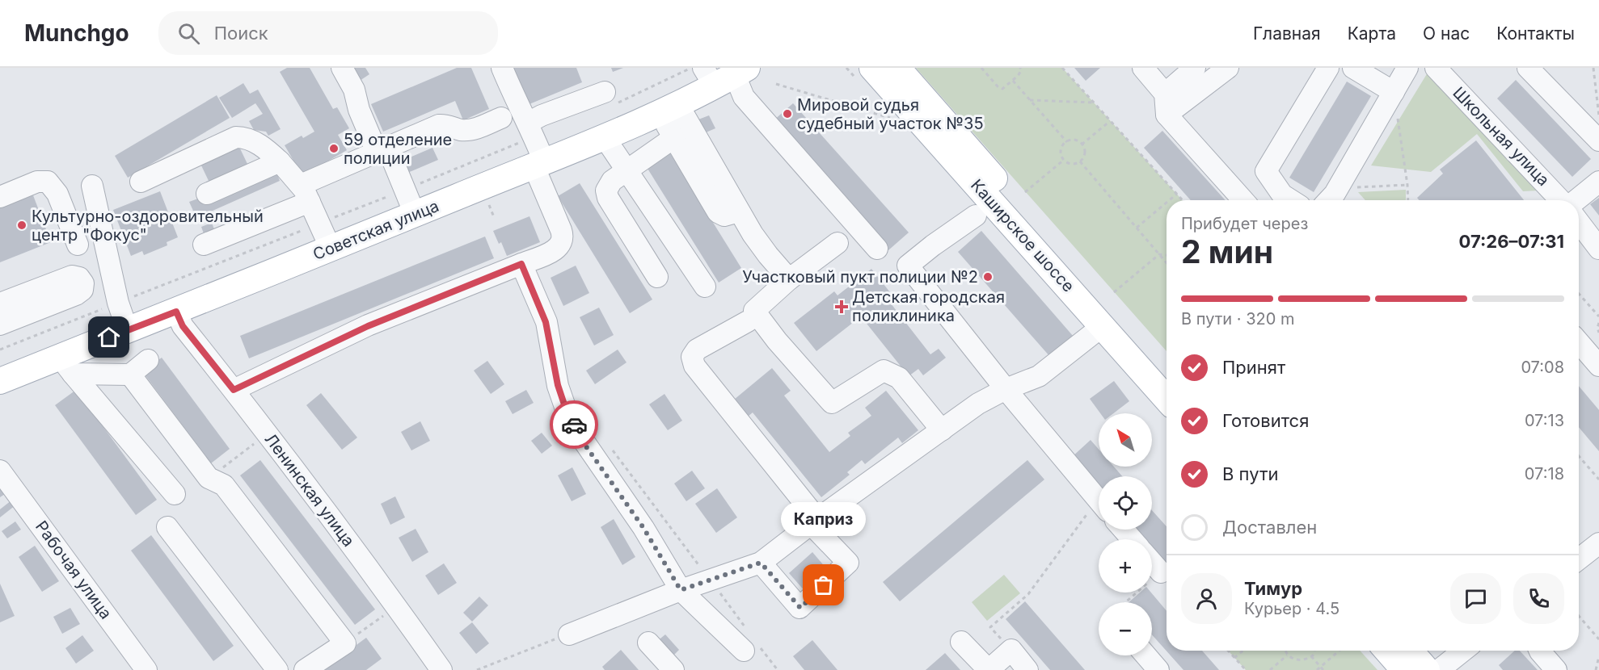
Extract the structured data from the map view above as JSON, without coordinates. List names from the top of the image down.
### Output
{
  "streets": {
    "main road": ["Советская улица", "Каширское шоссе"],
    "street": ["Школьная улица", "Ленинская улица", "Рабочая улица"]
  },
  "crossings": [
    ["Советская улица", "Ленинская улица"]
  ],
  "places": {
    "other": [
      "Мировой судья судебный участок №35",
      "59 отделение полиции",
      "Культурно-оздоровительный центр \"Фокус\"",
      "Участковый пукт полиции №2",
      "Каприз"
    ],
    "health": ["Детская городская поликлиника"]
  },
  "north": "top left",
  "page": {
    "header": "Munchgo",
    "search": "Поиск",
    "nav": [
      "Главная",
      "Карта",
      "О нас",
      "Контакты"
    ],
    "heading": ["2 мин", "Прибудет через", "07:26–07:31"],
    "panel": ["Тимур", "Курьер · 4.5"],
    "bar": "В пути · 320 m",
    "list": [
      ["Принят", "07:08"],
      ["Готовится", "07:13"],
      ["В пути", "07:18"],
      "Доставлен"
    ],
    "map_buttons": ["+", "−"],
    "bubble": "Каприз"
  }
}
